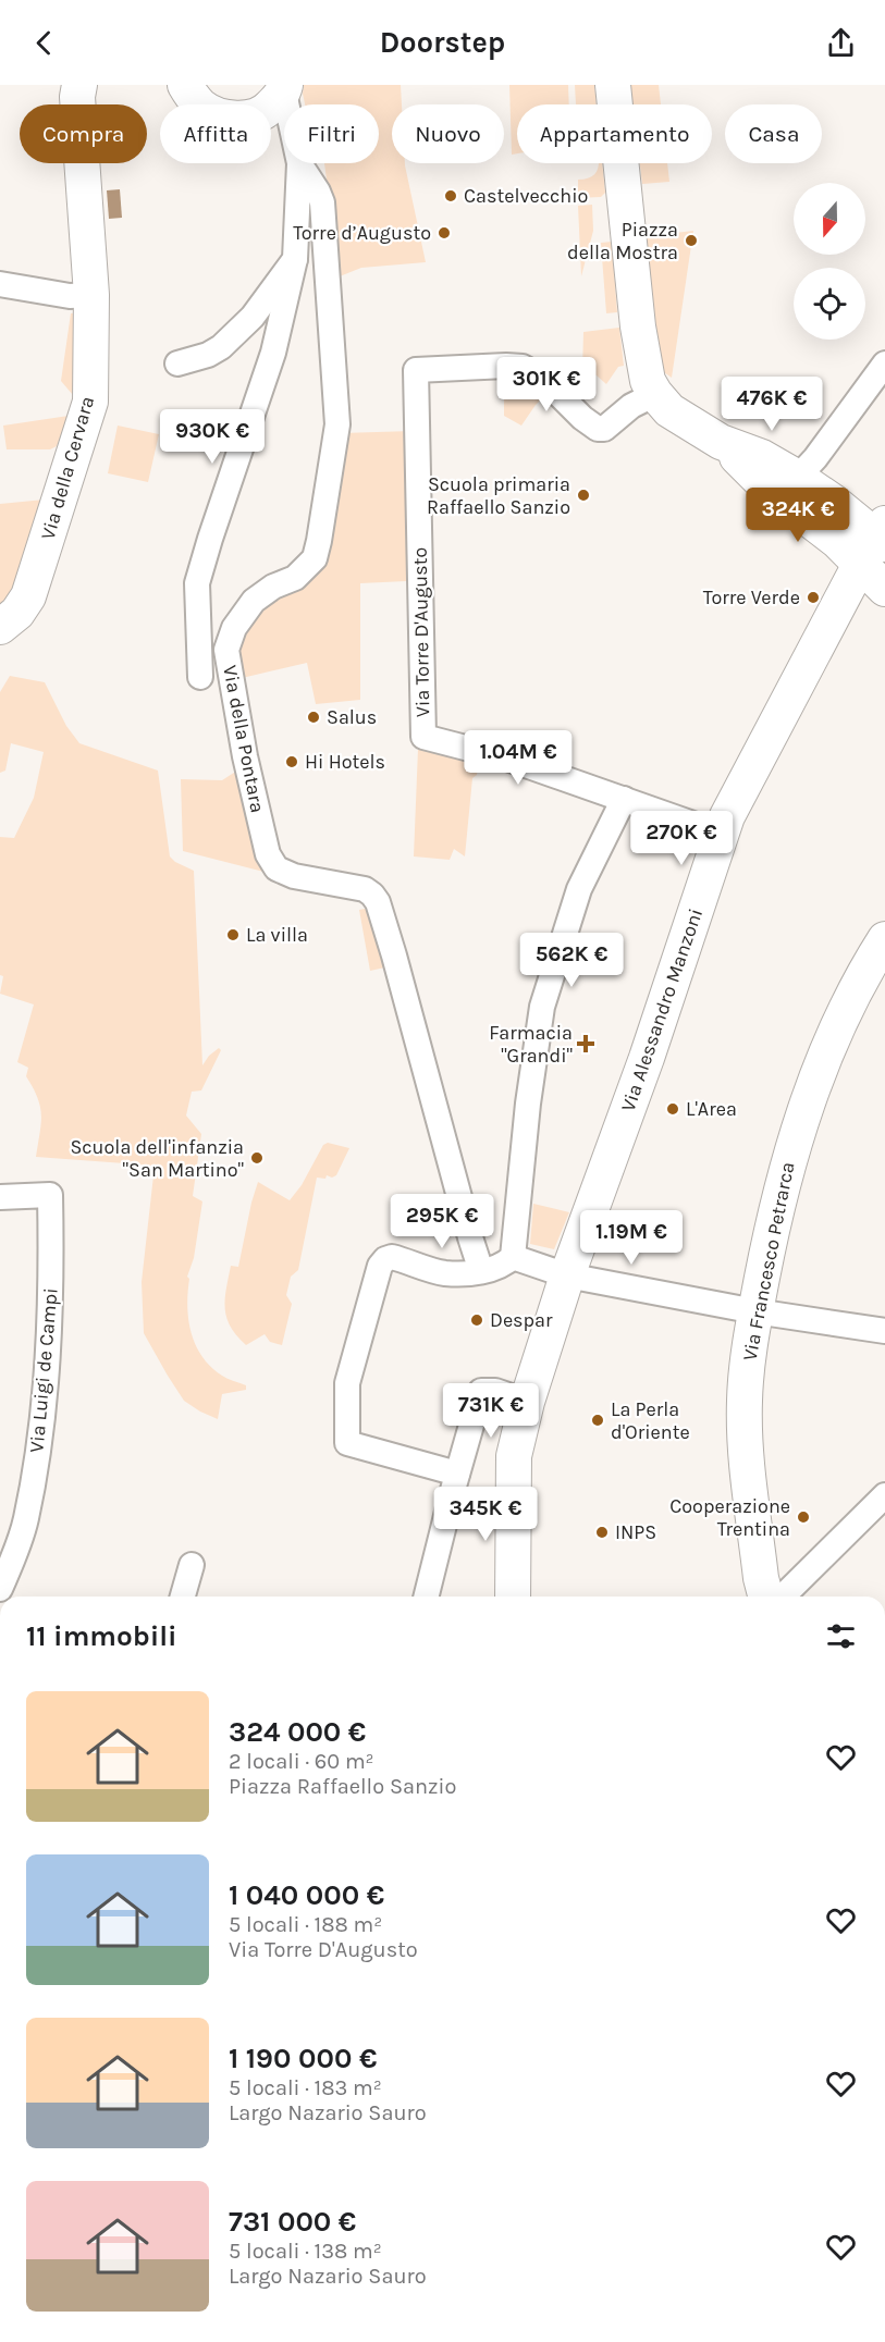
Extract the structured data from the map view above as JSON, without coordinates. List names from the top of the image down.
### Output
{
  "streets": {
    "main road": ["Via della Cervara", "Via Alessandro Manzoni", "Via Francesco Petrarca"],
    "street": ["Via Torre D'Augusto", "Via della Pontara", "Via Luigi de Campi"]
  },
  "crossings": [
    ["Via Torre D'Augusto", "Via Alessandro Manzoni"]
  ],
  "places": {
    "other": [
      "Castelvecchio",
      "Torre d’Augusto",
      "Piazza della Mostra",
      "Scuola primaria Raffaello Sanzio",
      "Torre Verde",
      "Salus",
      "Hi Hotels",
      "La villa",
      "L'Area",
      "Scuola dell'infanzia \"San Martino\"",
      "Despar",
      "La Perla d'Oriente",
      "Cooperazione Trentina",
      "INPS"
    ],
    "health": ["Farmacia \"Grandi\""]
  },
  "north": "bottom",
  "page": {
    "header": "Doorstep",
    "chip": [
      "Compra",
      "Affitta",
      "Filtri",
      "Nuovo",
      "Appartamento",
      "Casa"
    ],
    "price": [
      "301K €",
      "476K €",
      "930K €",
      "324K €",
      "1.04M €",
      "270K €",
      "562K €",
      "295K €",
      "1.19M €",
      "731K €",
      "345K €"
    ],
    "heading": "11 immobili",
    "list": [
      {
        "name": "324 000 €",
        "note": "2 locali · 60 m² · Piazza Raffaello Sanzio"
      },
      {
        "name": "1 040 000 €",
        "note": "5 locali · 188 m² · Via Torre D'Augusto"
      },
      {
        "name": "1 190 000 €",
        "note": "5 locali · 183 m² · Largo Nazario Sauro"
      },
      {
        "name": "731 000 €",
        "note": "5 locali · 138 m² · Largo Nazario Sauro"
      }
    ]
  }
}
